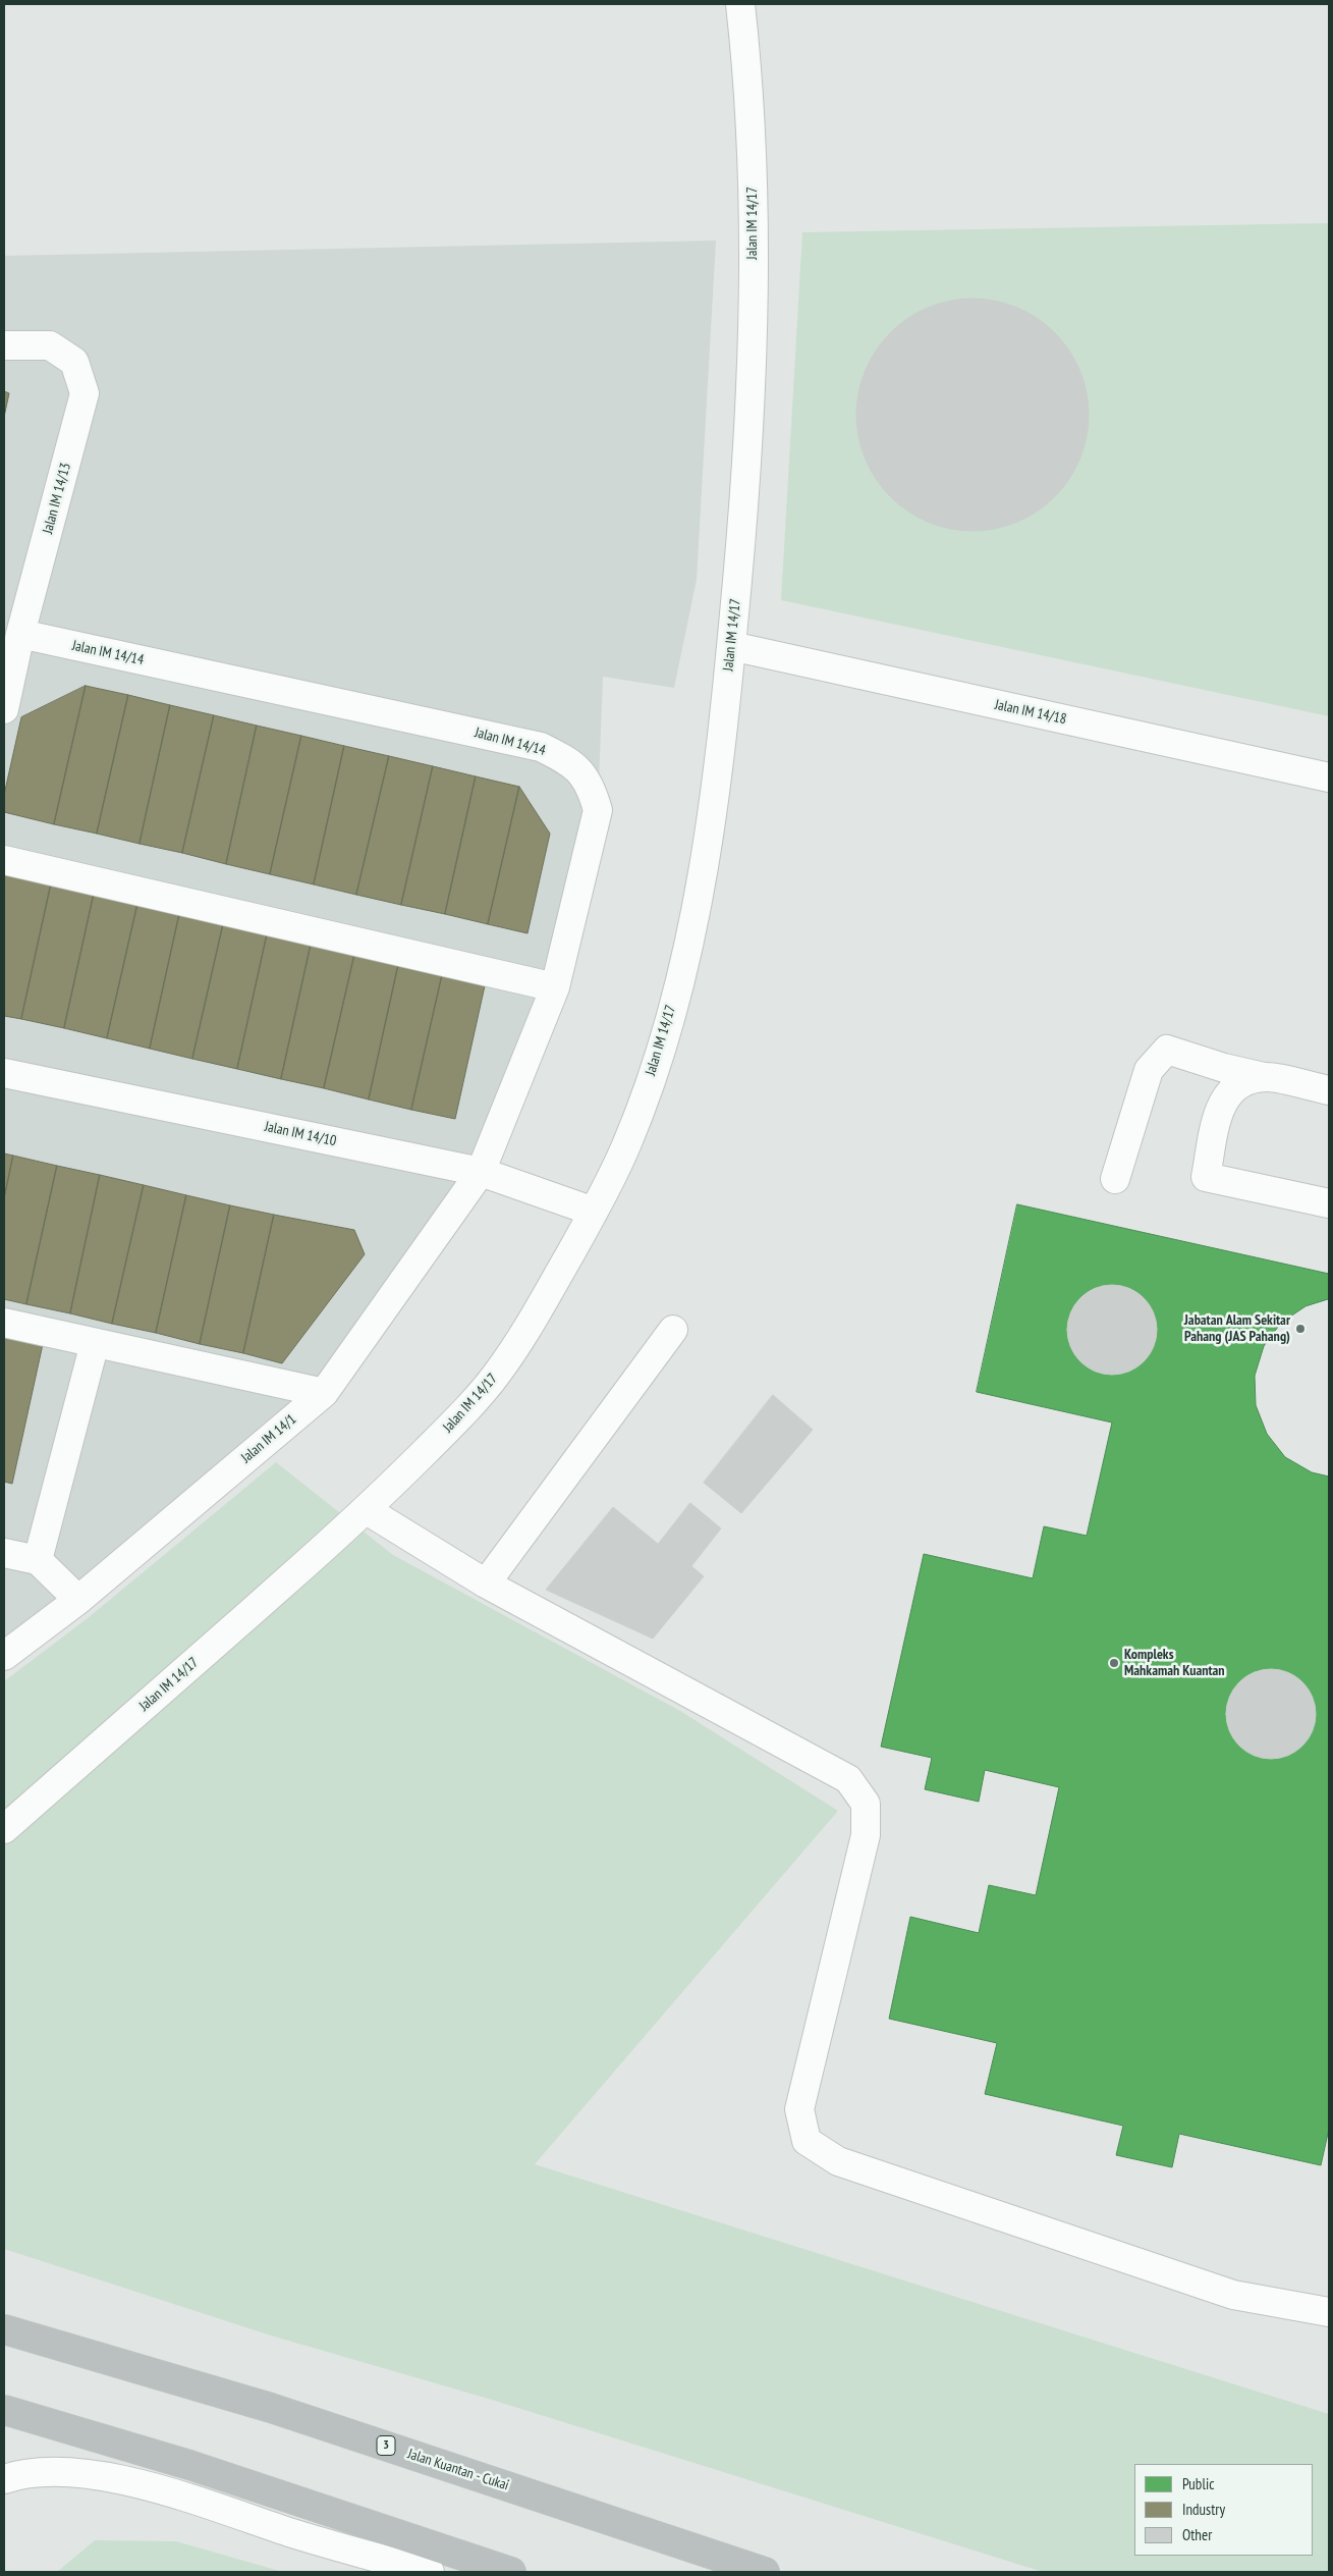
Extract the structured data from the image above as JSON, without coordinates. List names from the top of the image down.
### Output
{
  "streets": {
    "highway": ["3", "Jalan Kuantan - Cukai"],
    "street": [
      "Jalan IM 14/17",
      "Jalan IM 14/13",
      "Jalan IM 14/14",
      "Jalan IM 14/18",
      "Jalan IM 14/10",
      "Jalan IM 14/1"
    ]
  },
  "crossings": [
    ["Jalan IM 14/17", "Jalan IM 14/18"],
    ["Jalan IM 14/17", "Jalan IM 14/10"],
    ["Jalan IM 14/13", "Jalan IM 14/14"],
    ["Jalan IM 14/14", "Jalan IM 14/10"],
    ["Jalan IM 14/14", "Jalan IM 14/1"],
    ["Jalan IM 14/10", "Jalan IM 14/1"]
  ],
  "places": ["Jabatan Alam Sekitar Pahang (JAS Pahang)", "Kompleks Mahkamah Kuantan"],
  "legend": ["Public", "Industry", "Other"]
}
